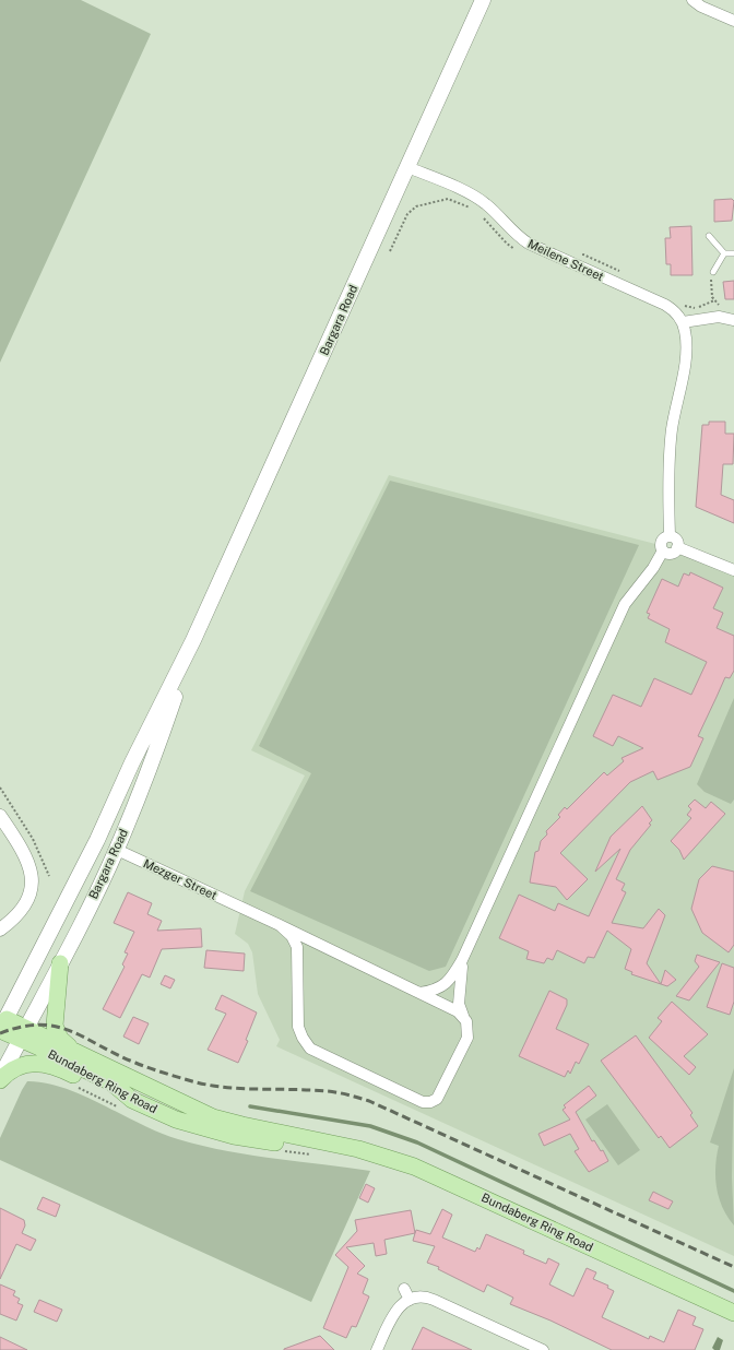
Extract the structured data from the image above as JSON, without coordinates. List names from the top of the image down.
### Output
{
  "streets": {
    "main road": ["Bargara Road", "Bundaberg Ring Road"],
    "street": ["Meilene Street", "Mezger Street"]
  },
  "crossings": [
    ["Meilene Street", "Bargara Road"],
    ["Bargara Road", "Mezger Street"],
    ["Bargara Road", "Bundaberg Ring Road"]
  ]
}
